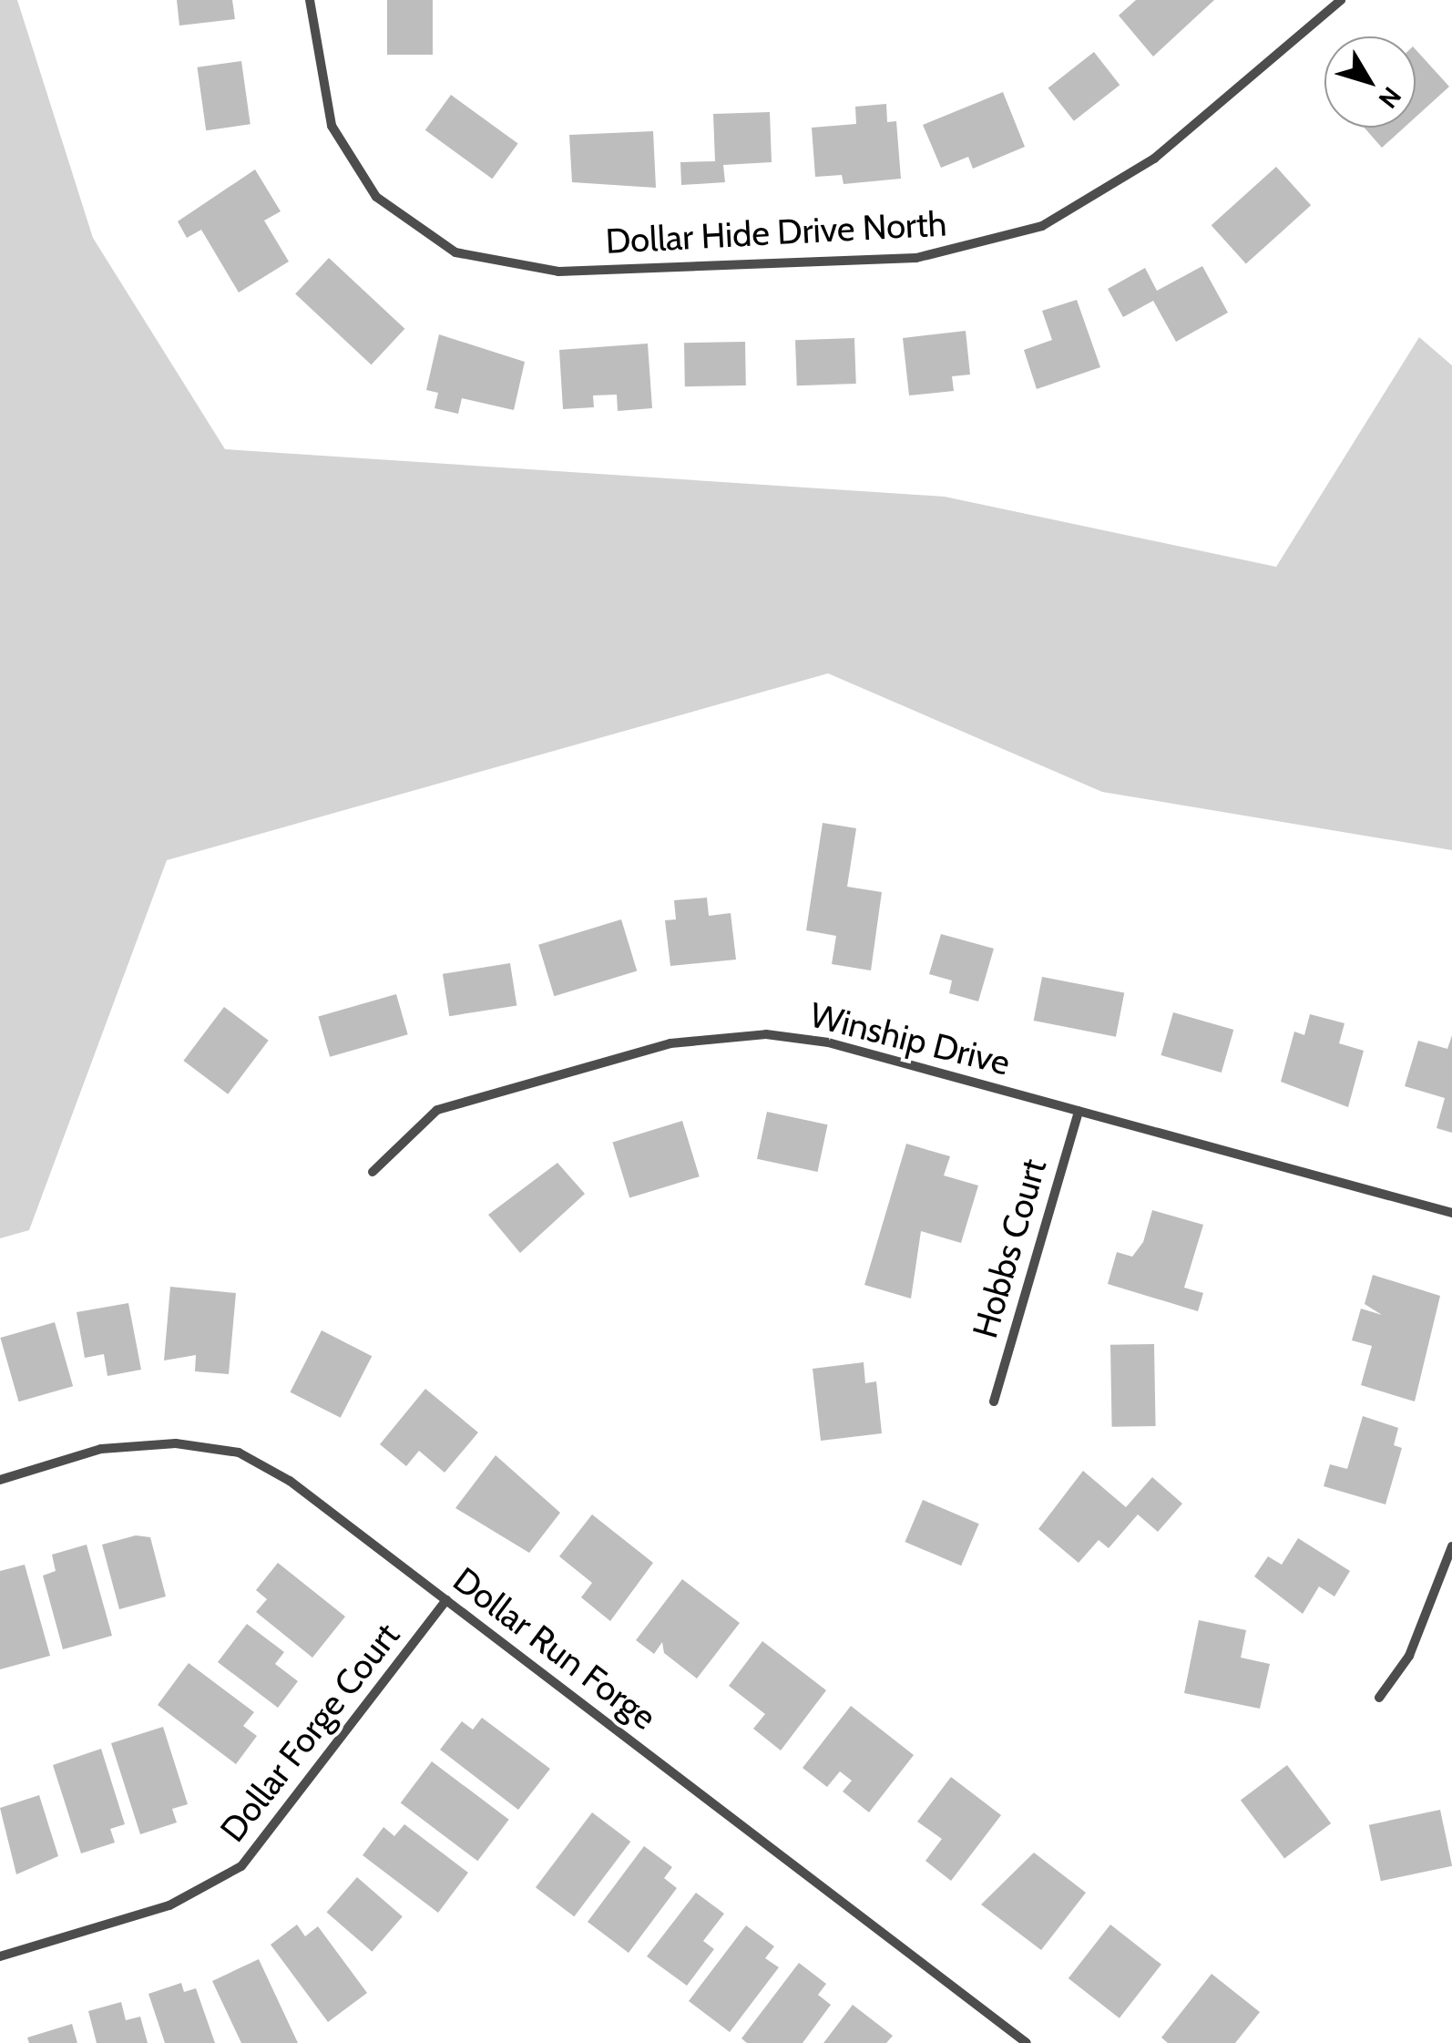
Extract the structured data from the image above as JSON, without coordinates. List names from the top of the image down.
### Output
{
  "streets": {
    "street": [
      "Dollar Hide Drive North",
      "Winship Drive",
      "Hobbs Court",
      "Dollar Run Forge",
      "Dollar Forge Court"
    ]
  },
  "crossings": [
    ["Winship Drive", "Hobbs Court"],
    ["Dollar Run Forge", "Dollar Forge Court"]
  ],
  "north": "bottom right"
}
